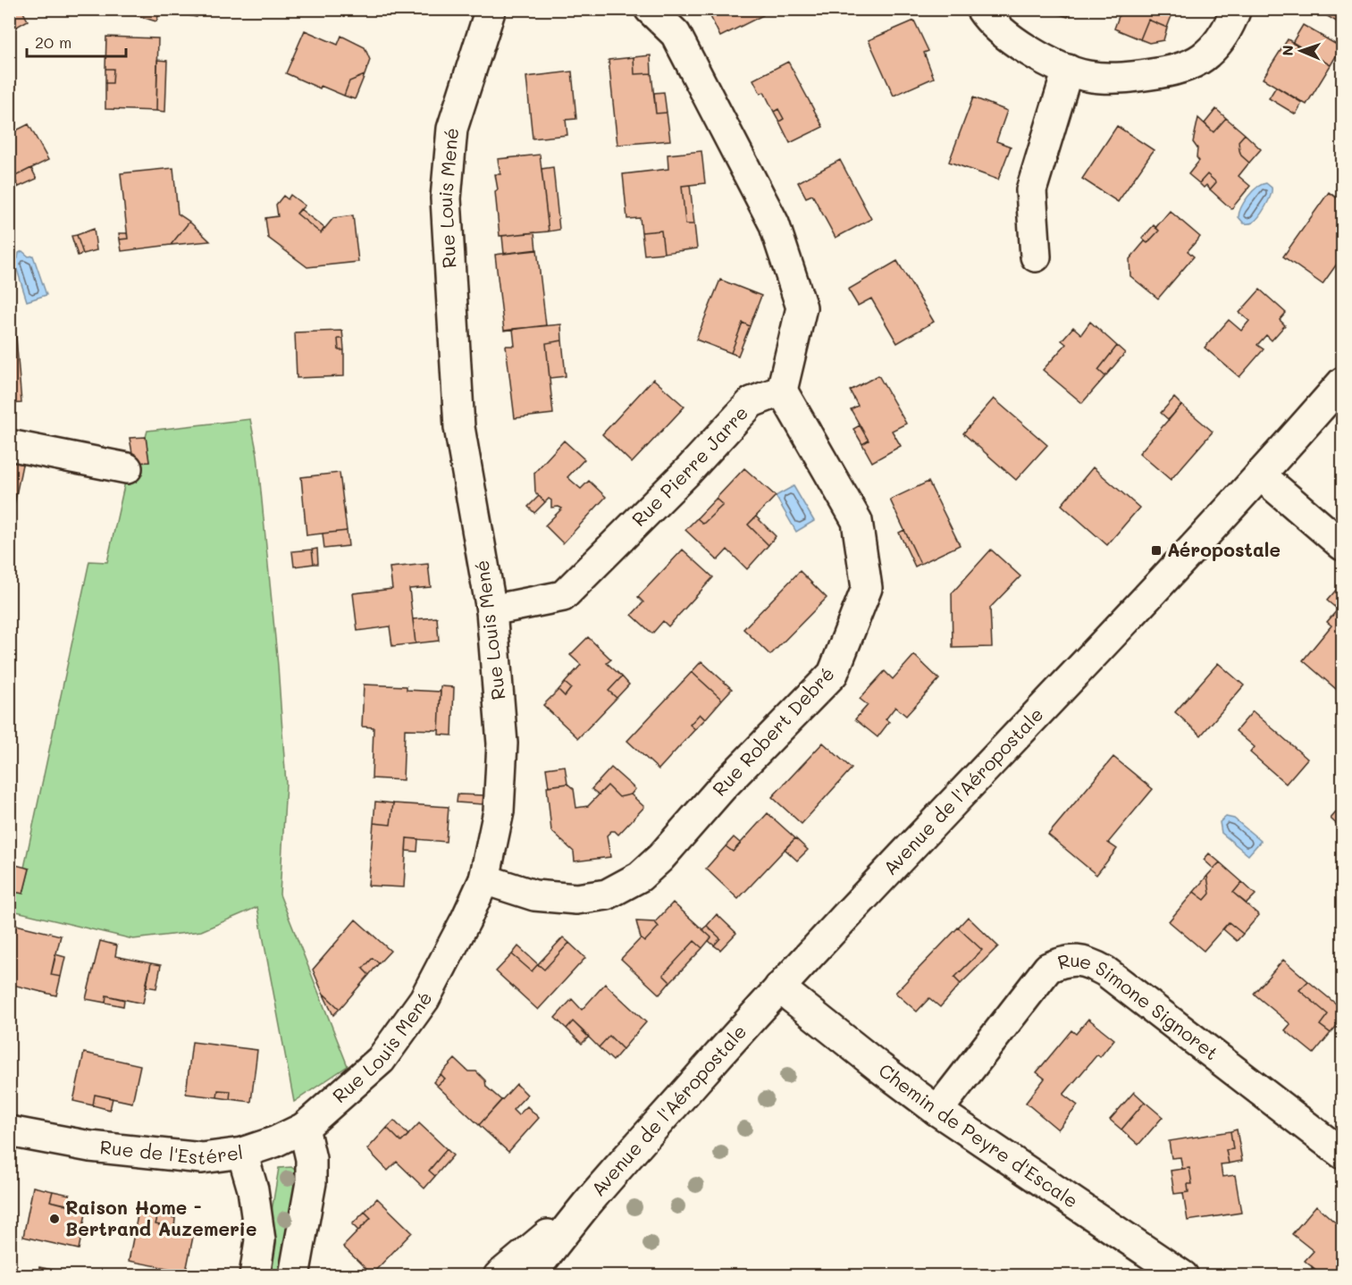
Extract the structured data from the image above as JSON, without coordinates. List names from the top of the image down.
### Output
{
  "streets": {
    "street": [
      "Rue Louis Mené",
      "Rue Pierre Jarre",
      "Rue Robert Debré",
      "Avenue de l'Aéropostale",
      "Rue Simone Signoret",
      "Chemin de Peyre d'Escale",
      "Rue de l'Estérel"
    ]
  },
  "crossings": [
    ["Rue Louis Mené", "Rue Pierre Jarre"],
    ["Rue Louis Mené", "Rue Robert Debré"],
    ["Rue Louis Mené", "Rue de l'Estérel"],
    ["Rue Pierre Jarre", "Rue Robert Debré"],
    ["Avenue de l'Aéropostale", "Chemin de Peyre d'Escale"],
    ["Rue Simone Signoret", "Chemin de Peyre d'Escale"]
  ],
  "places": {
    "transit": ["Aéropostale"],
    "other": ["Raison Home - Bertrand Auzemerie"]
  },
  "scale_bar": "20 m",
  "north": "left"
}
